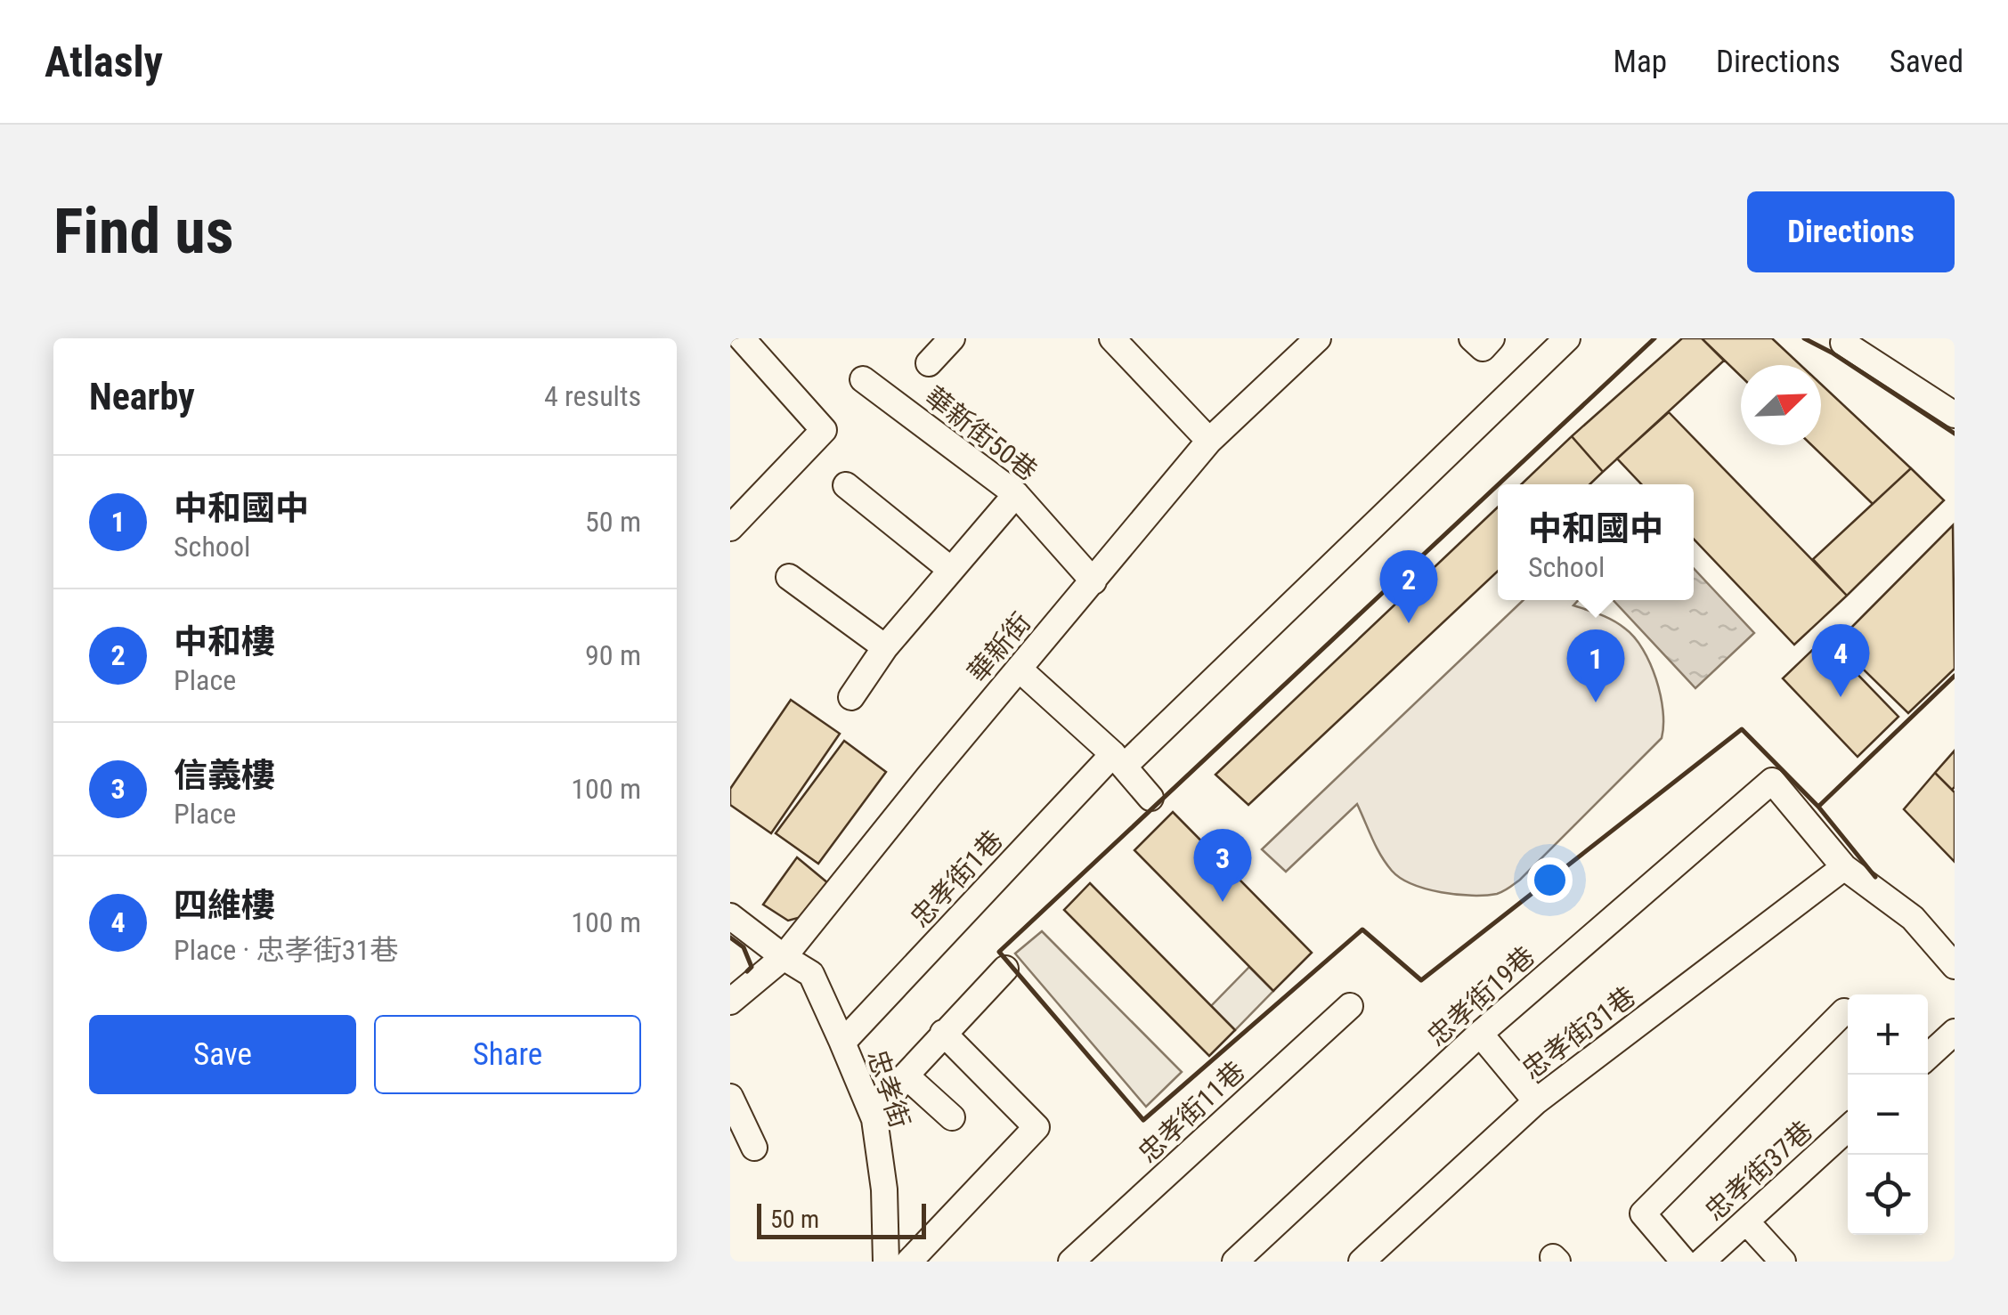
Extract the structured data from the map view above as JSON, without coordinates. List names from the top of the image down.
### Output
{
  "streets": {
    "street": [
      "華新街50巷",
      "華新街",
      "忠孝街1巷",
      "忠孝街19巷",
      "忠孝街31巷",
      "忠孝街",
      "忠孝街11巷",
      "忠孝街37巷"
    ]
  },
  "crossings": [
    ["華新街50巷", "華新街"],
    ["華新街", "忠孝街"],
    ["忠孝街1巷", "忠孝街"],
    ["忠孝街19巷", "忠孝街31巷"]
  ],
  "scale_bar": "50 m",
  "north": "top right",
  "page": {
    "header": "Atlasly",
    "nav": ["Map", "Directions", "Saved"],
    "buttons": [
      "Directions",
      ["Save", "Share"]
    ],
    "title": "Find us",
    "heading": ["Nearby", "4 results"],
    "list": [
      {
        "mark": "1",
        "name": "中和國中",
        "note": "School",
        "value": "50 m"
      },
      {
        "mark": "2",
        "name": "中和樓",
        "note": "Place",
        "value": "90 m"
      },
      {
        "mark": "3",
        "name": "信義樓",
        "note": "Place",
        "value": "100 m"
      },
      {
        "mark": "4",
        "name": "四維樓",
        "note": "Place · 忠孝街31巷",
        "value": "100 m"
      }
    ],
    "popup": ["中和國中", "School"],
    "pins": [
      "2",
      "4",
      "1",
      "3"
    ],
    "map_buttons": ["+", "−"],
    "scale": "50 m"
  }
}
